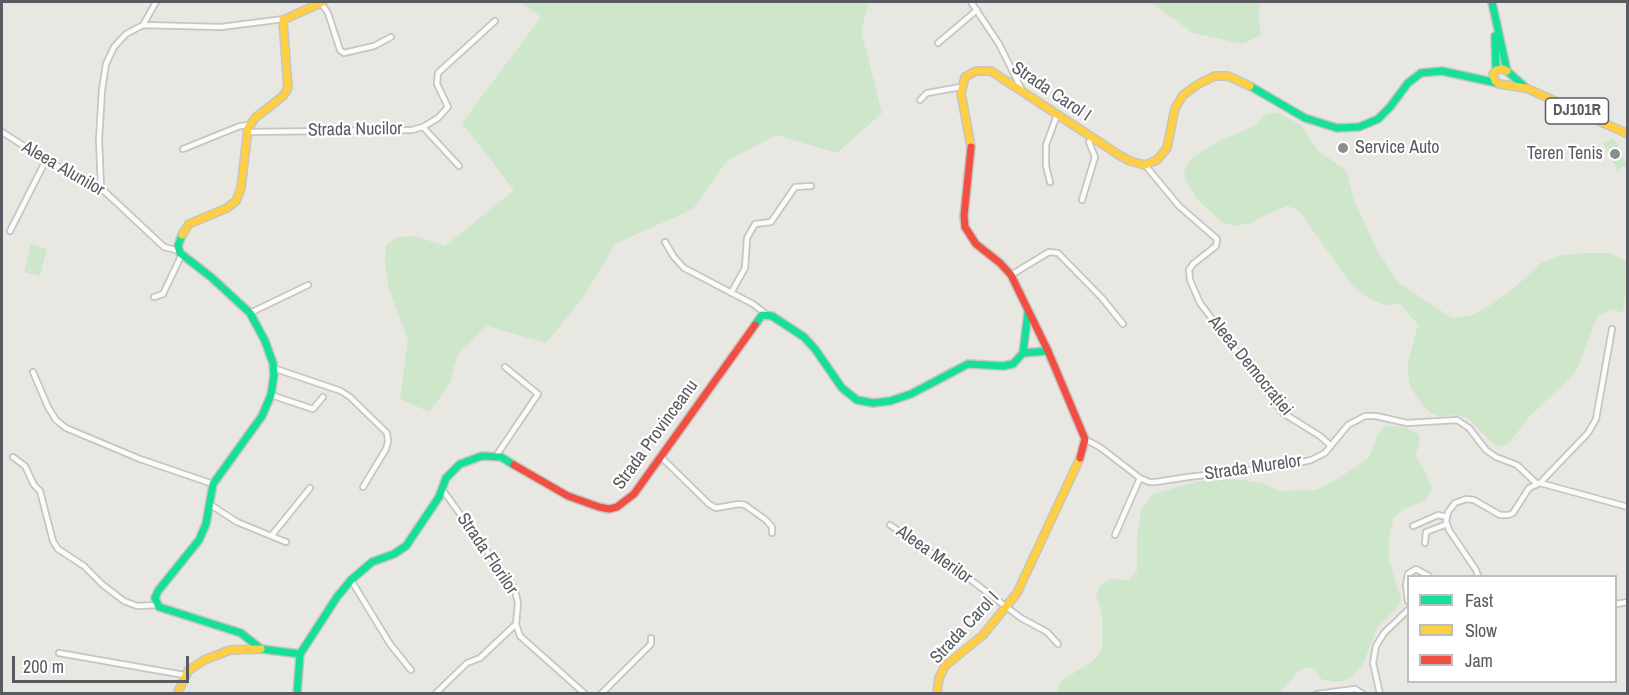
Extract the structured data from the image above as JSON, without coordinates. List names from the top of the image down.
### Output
{
  "streets": {
    "street": [
      "Strada Carol I",
      "DJ101R",
      "Strada Nucilor",
      "Aleea Alunilor",
      "Aleea Democrației",
      "Strada Provinceanu",
      "Strada Murelor",
      "Strada Florilor",
      "Aleea Merilor"
    ]
  },
  "crossings": [
    ["Strada Carol I", "Aleea Democrației"],
    ["Strada Carol I", "Aleea Merilor"],
    ["Aleea Democrației", "Strada Murelor"]
  ],
  "places": ["Service Auto", "Teren Tenis"],
  "legend": ["Fast", "Slow", "Jam"],
  "scale_bar": "200 m"
}
